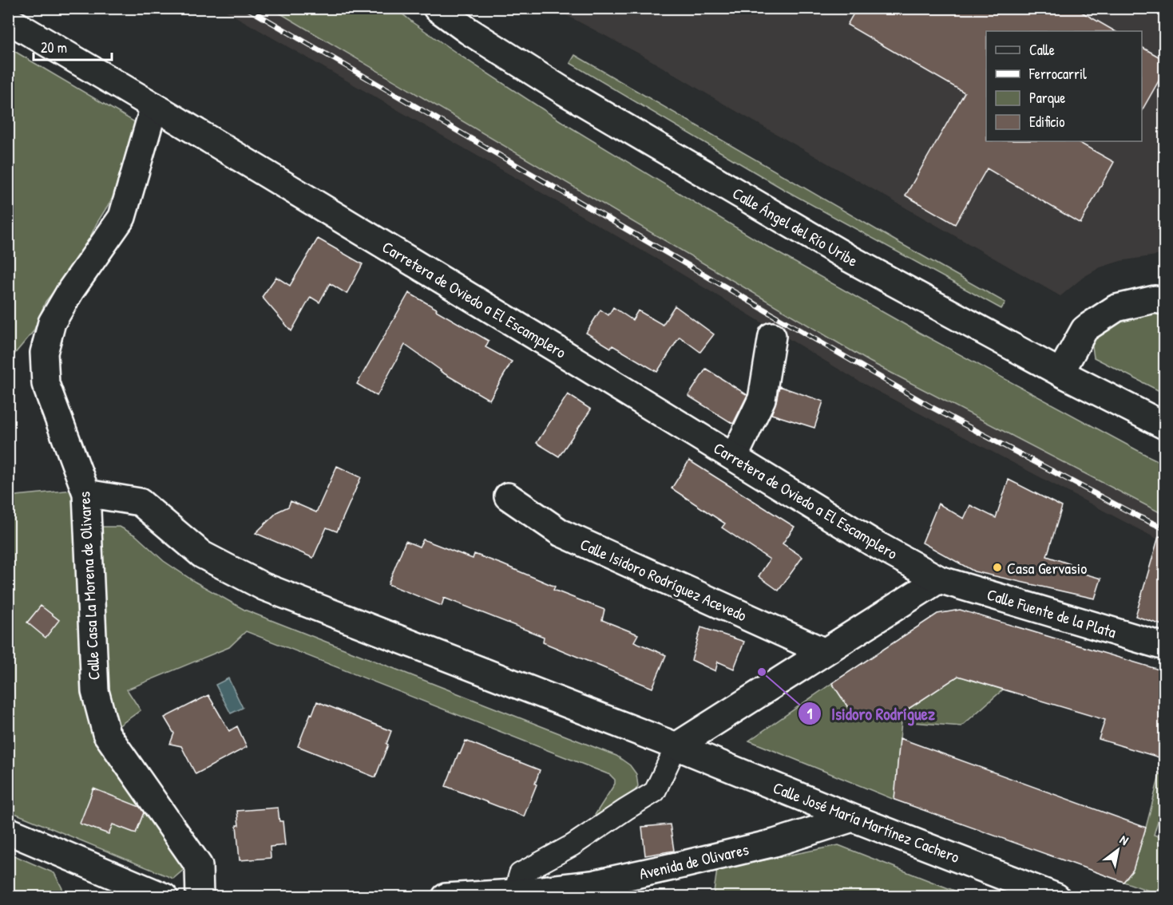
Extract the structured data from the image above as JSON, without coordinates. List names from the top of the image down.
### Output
{
  "streets": {
    "street": [
      "Calle Ángel del Río Uribe",
      "Carretera de Oviedo a El Escamplero",
      "Calle Isidoro Rodríguez Acevedo",
      "Calle Casa La Morena de Olivares",
      "Calle Fuente de la Plata",
      "Calle José María Martínez Cachero",
      "Avenida de Olivares"
    ]
  },
  "crossings": [
    ["Carretera de Oviedo a El Escamplero", "Calle Casa La Morena de Olivares"],
    ["Carretera de Oviedo a El Escamplero", "Calle Fuente de la Plata"],
    ["Calle Casa La Morena de Olivares", "Calle José María Martínez Cachero"],
    ["Calle José María Martínez Cachero", "Avenida de Olivares"]
  ],
  "places": ["Casa Gervasio", "Isidoro Rodríguez"],
  "legend": [
    "Calle",
    "Ferrocarril",
    "Parque",
    "Edificio"
  ],
  "scale_bar": "20 m",
  "north": "top right"
}
